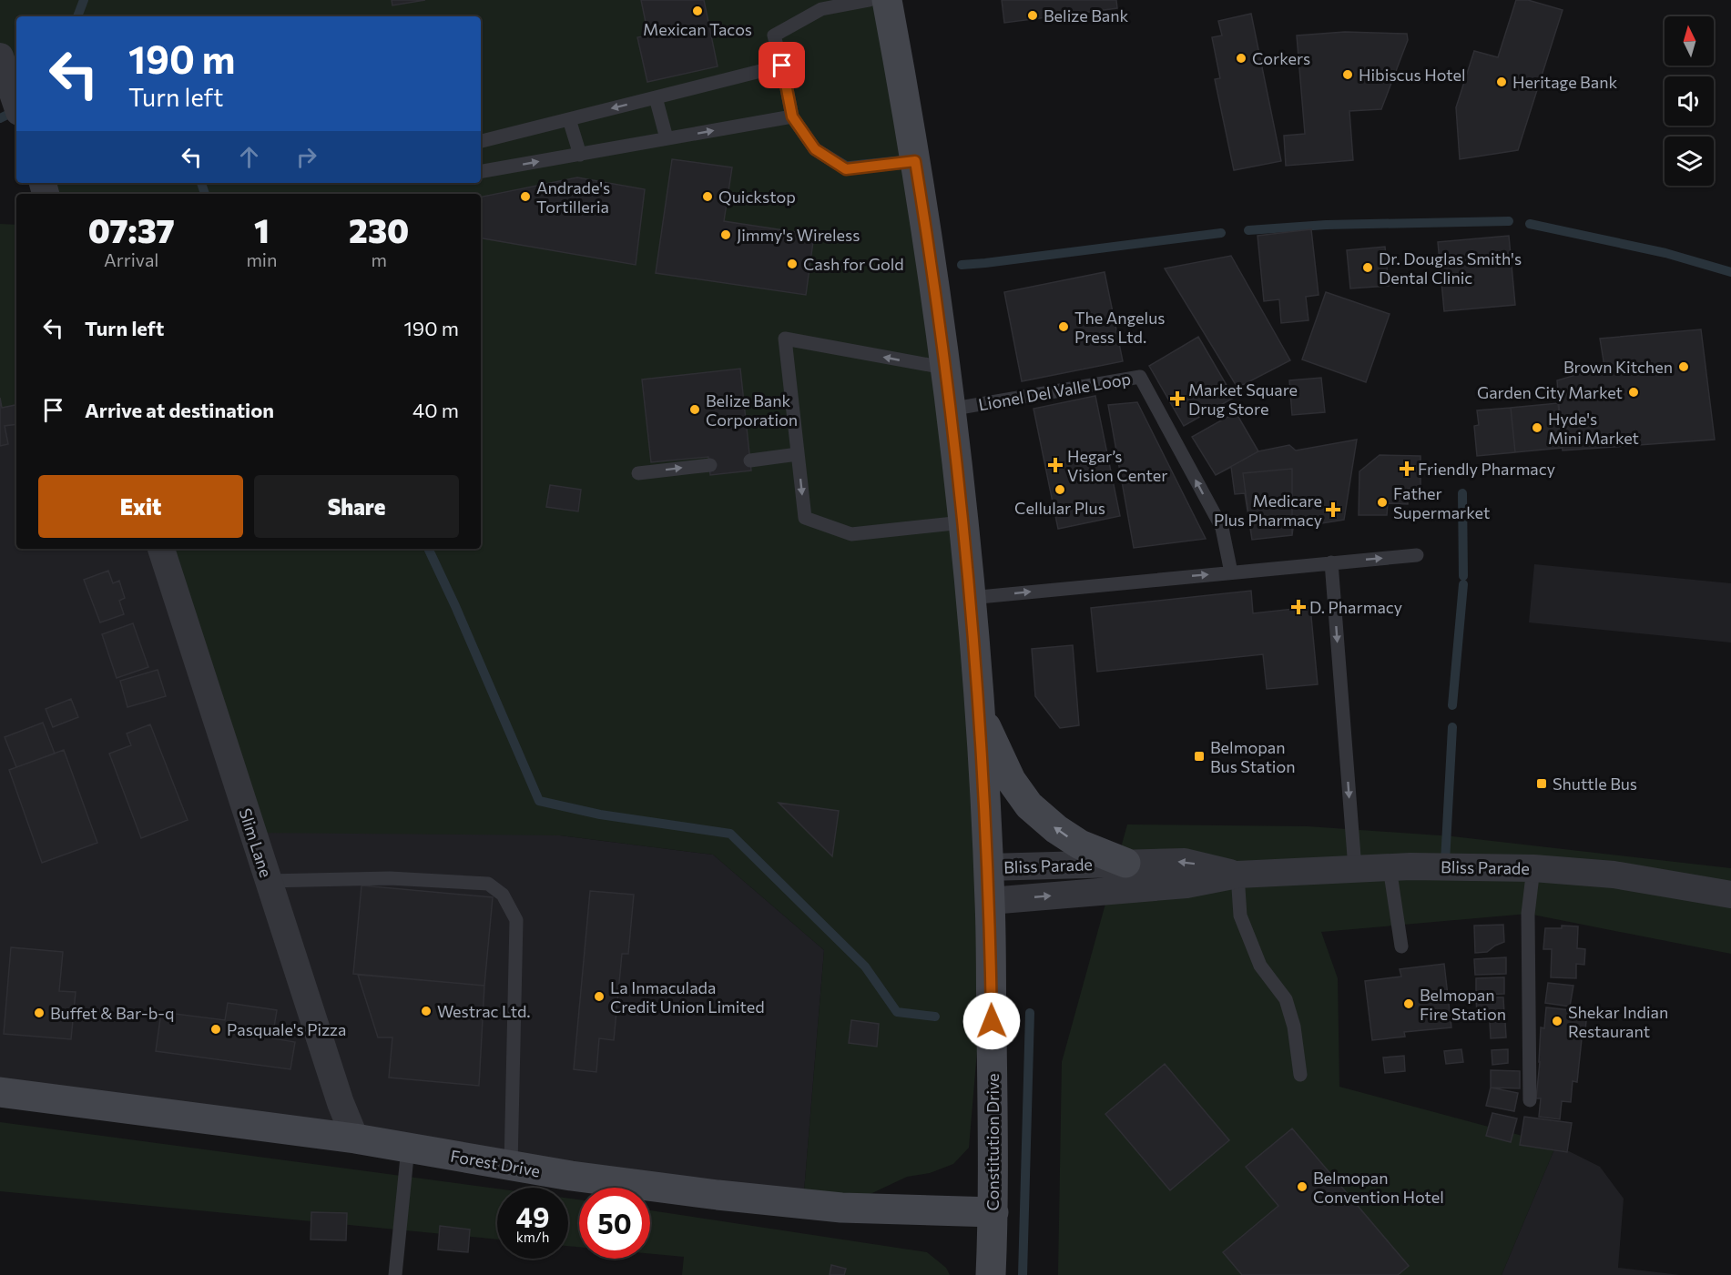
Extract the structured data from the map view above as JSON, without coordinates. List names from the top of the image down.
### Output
{
  "streets": {
    "main road": ["Constitution Drive", "Forest Drive"],
    "street": ["Slim Lane", "Bliss Parade"],
    "lane": ["Lionel Del Valle Loop"]
  },
  "crossings": [
    ["Lionel Del Valle Loop", "Constitution Drive"],
    ["Slim Lane", "Forest Drive"],
    ["Bliss Parade", "Constitution Drive"],
    ["Constitution Drive", "Forest Drive"]
  ],
  "places": {
    "other": [
      "Mexican Tacos",
      "Belize Bank",
      "Corkers",
      "Hibiscus Hotel",
      "Heritage Bank",
      "Andrade's Tortilleria",
      "Quickstop",
      "Jimmy's Wireless",
      "Cash for Gold",
      "Dr. Douglas Smith's Dental Clinic",
      "The Angelus Press Ltd.",
      "Brown Kitchen",
      "Garden City Market",
      "Belize Bank Corporation",
      "Hyde's Mini Market",
      "Cellular Plus",
      "Father Supermarket",
      "La Inmaculada Credit Union Limited",
      "Belmopan Fire Station",
      "Westrac Ltd.",
      "Buffet & Bar-b-q",
      "Shekar Indian Restaurant",
      "Pasquale's Pizza",
      "Belmopan Convention Hotel"
    ],
    "health": [
      "Market Square Drug Store",
      "Hegar’s Vision Center",
      "Friendly Pharmacy",
      "Medicare Plus Pharmacy",
      "D. Pharmacy"
    ],
    "transit": ["Belmopan Bus Station", "Shuttle Bus"]
  },
  "north": "top",
  "page": {
    "turn": ["190 m", "Turn left"],
    "eta": [
      "07:37",
      "Arrival",
      "1",
      "min",
      "230",
      "m"
    ],
    "list": [
      {
        "name": "Turn left",
        "value": "190 m"
      },
      {
        "name": "Arrive at destination",
        "value": "40 m"
      }
    ],
    "buttons": ["Exit", "Share"],
    "speed": "49 km/h",
    "limit": "50"
  }
}
